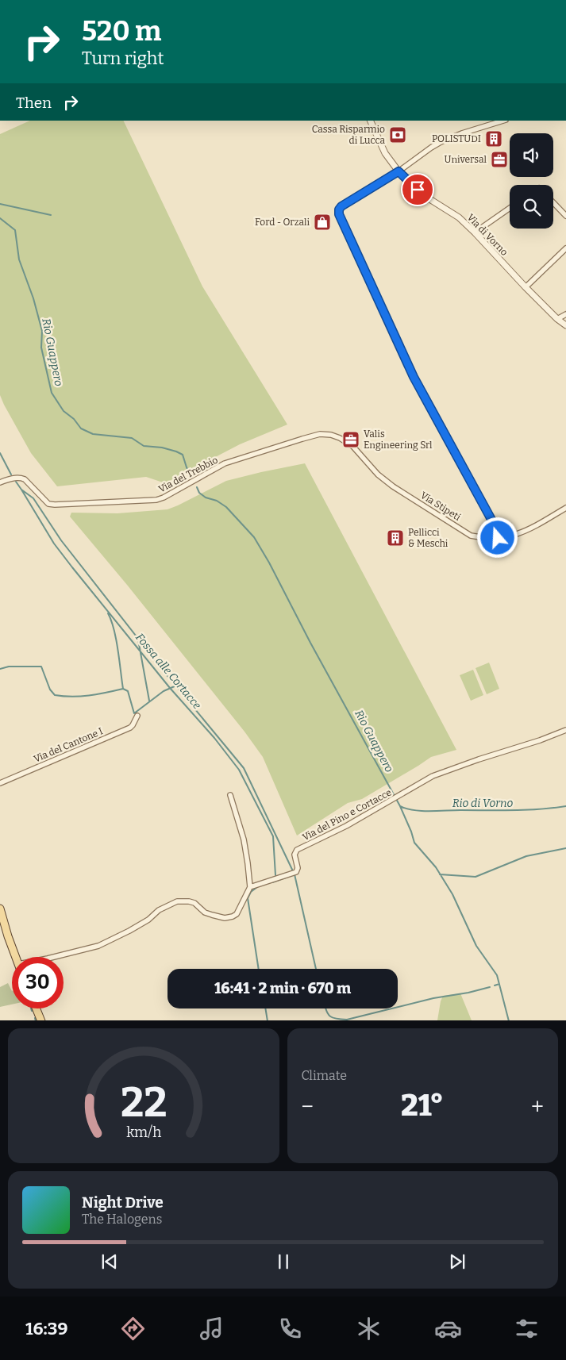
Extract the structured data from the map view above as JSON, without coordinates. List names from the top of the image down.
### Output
{
  "streets": {
    "street": [
      "Via di Vorno",
      "Via del Trebbio",
      "Via Stipeti",
      "Via del Cantone I",
      "Via del Pino e Cortacce"
    ]
  },
  "crossings": [
    ["Via del Trebbio", "Via Stipeti"]
  ],
  "water": ["Rio Guappero", "Fossa alle Cortacce", "Rio di Vorno"],
  "places": {
    "bank": ["Cassa Risparmio di Lucca"],
    "building": ["POLISTUDI", "Pellicci & Meschi"],
    "office": ["Universal", "Valis Engineering Srl"],
    "shop": ["Ford - Orzali"]
  },
  "page": {
    "turn": ["520 m", "Turn right"],
    "then": "Then",
    "limit": "30",
    "trip": "16:41 · 2 min · 670 m",
    "tile": "Climate",
    "heat": ["−", "21°", "+"],
    "song": ["Night Drive", "The Halogens"],
    "tabs": "16:39",
    "gauge": ["22", "km/h"]
  }
}
